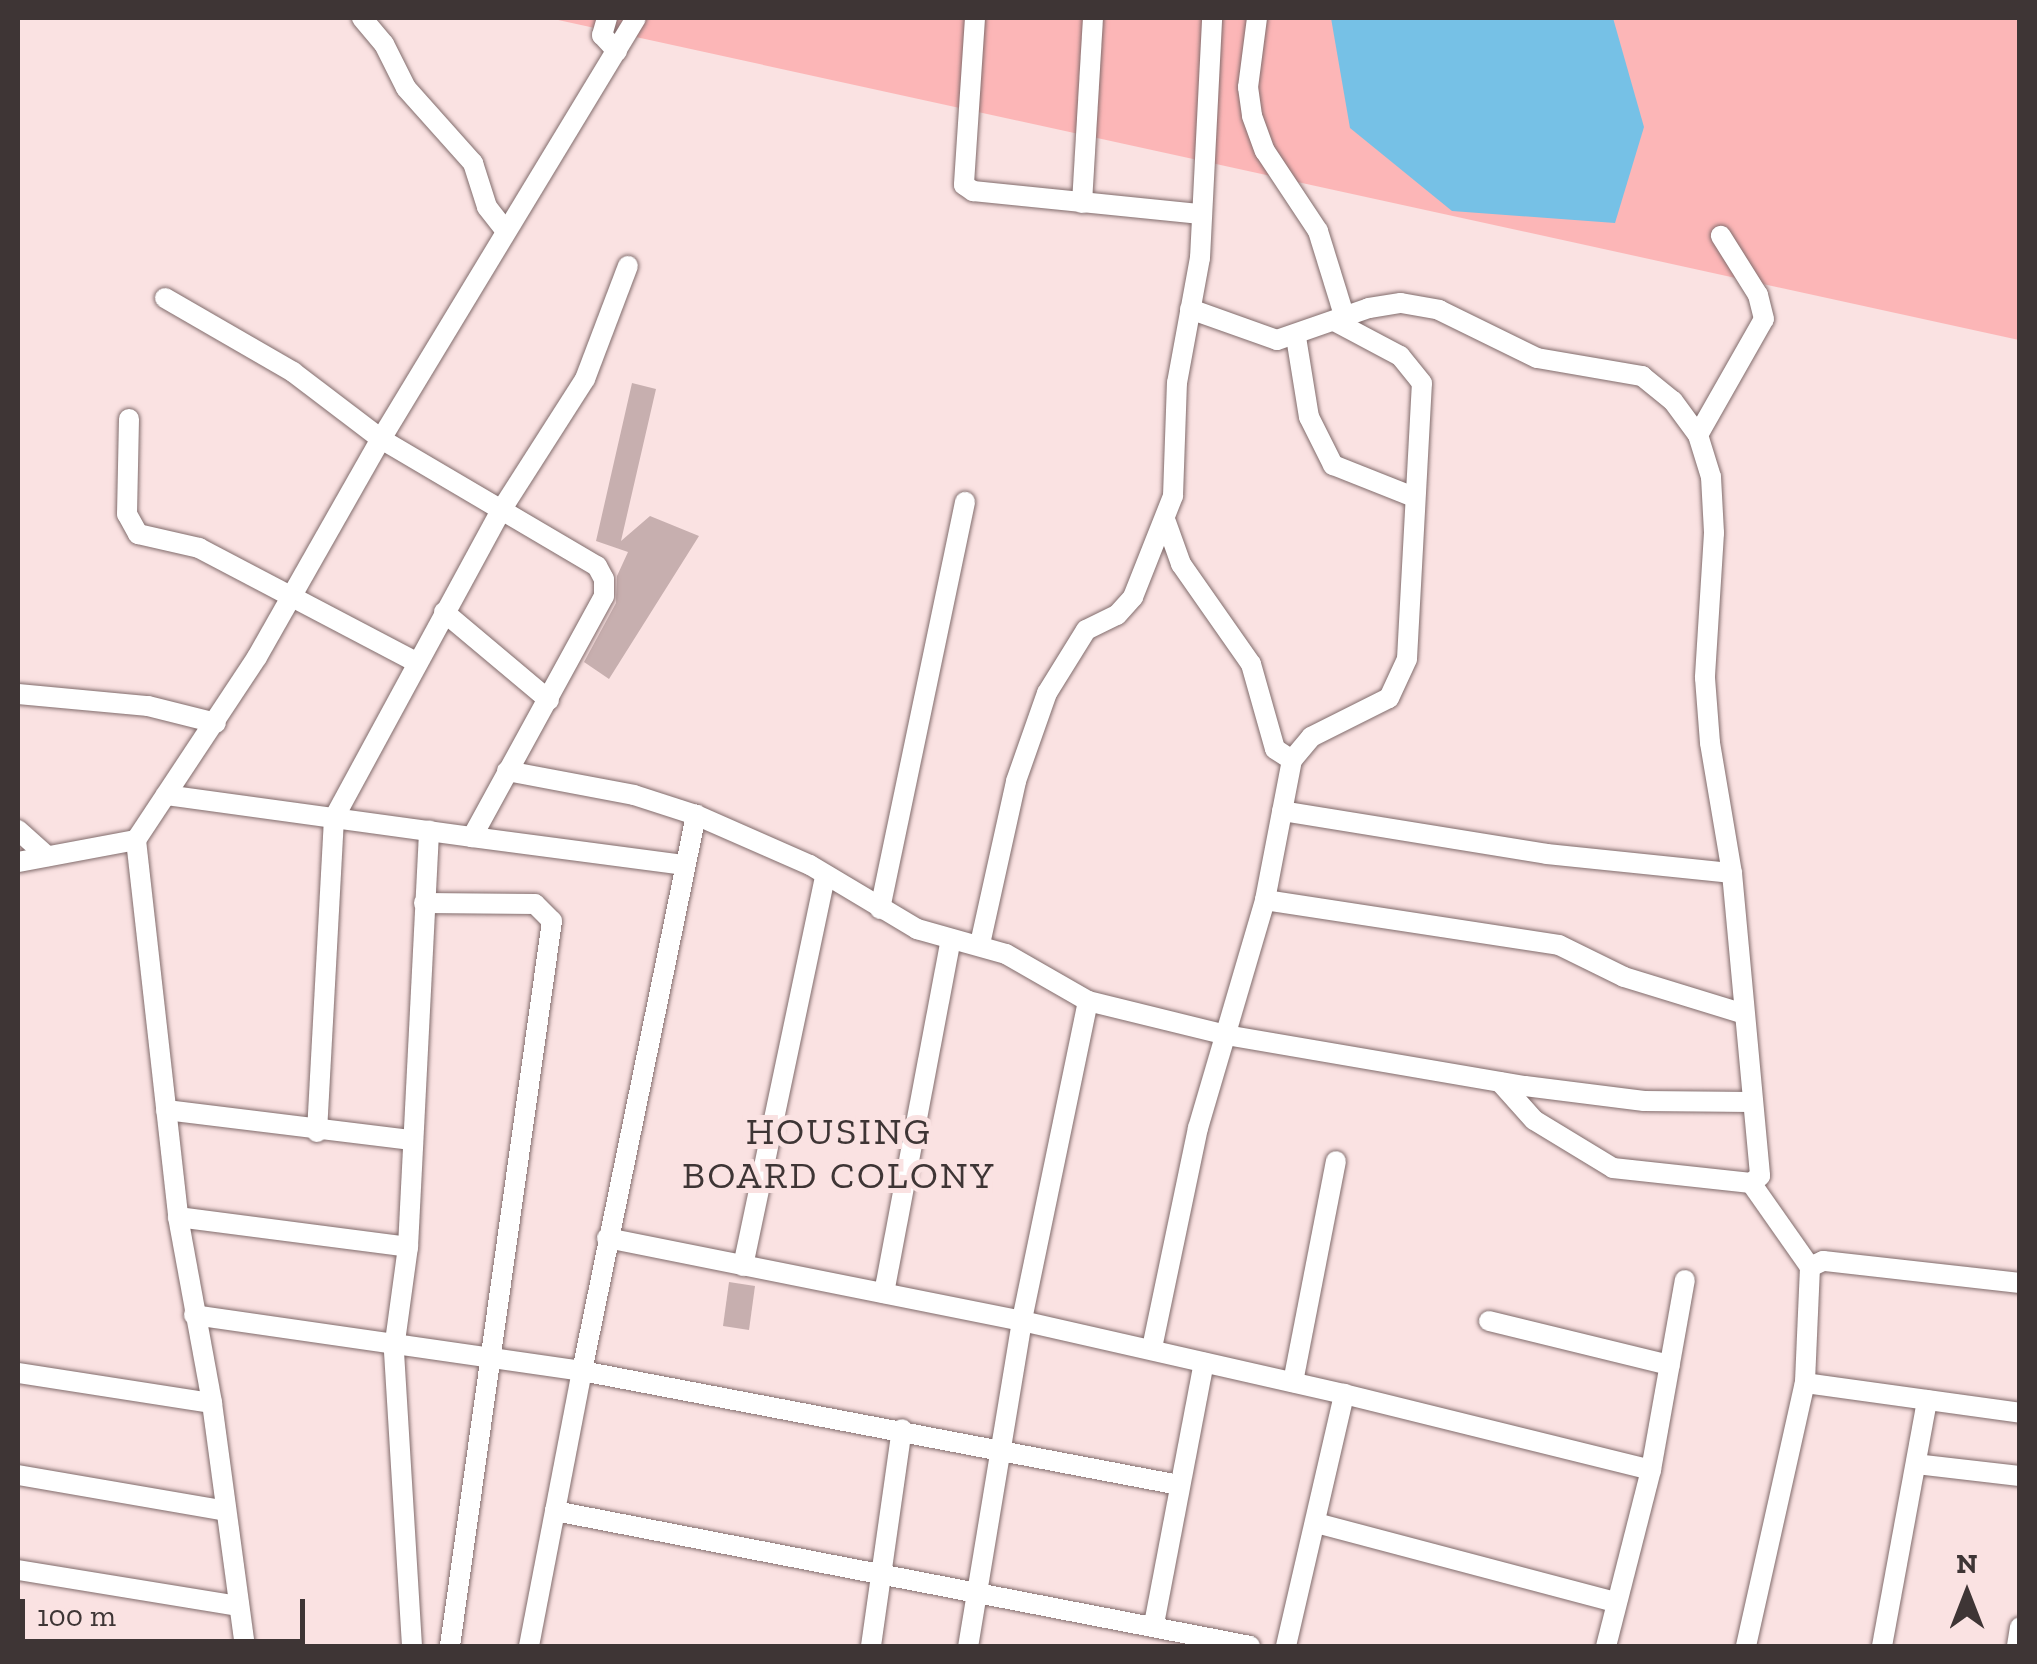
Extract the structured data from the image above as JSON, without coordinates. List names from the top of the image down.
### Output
{
  "districts": ["HOUSING BOARD COLONY"],
  "scale_bar": "100 m",
  "north": "top"
}
